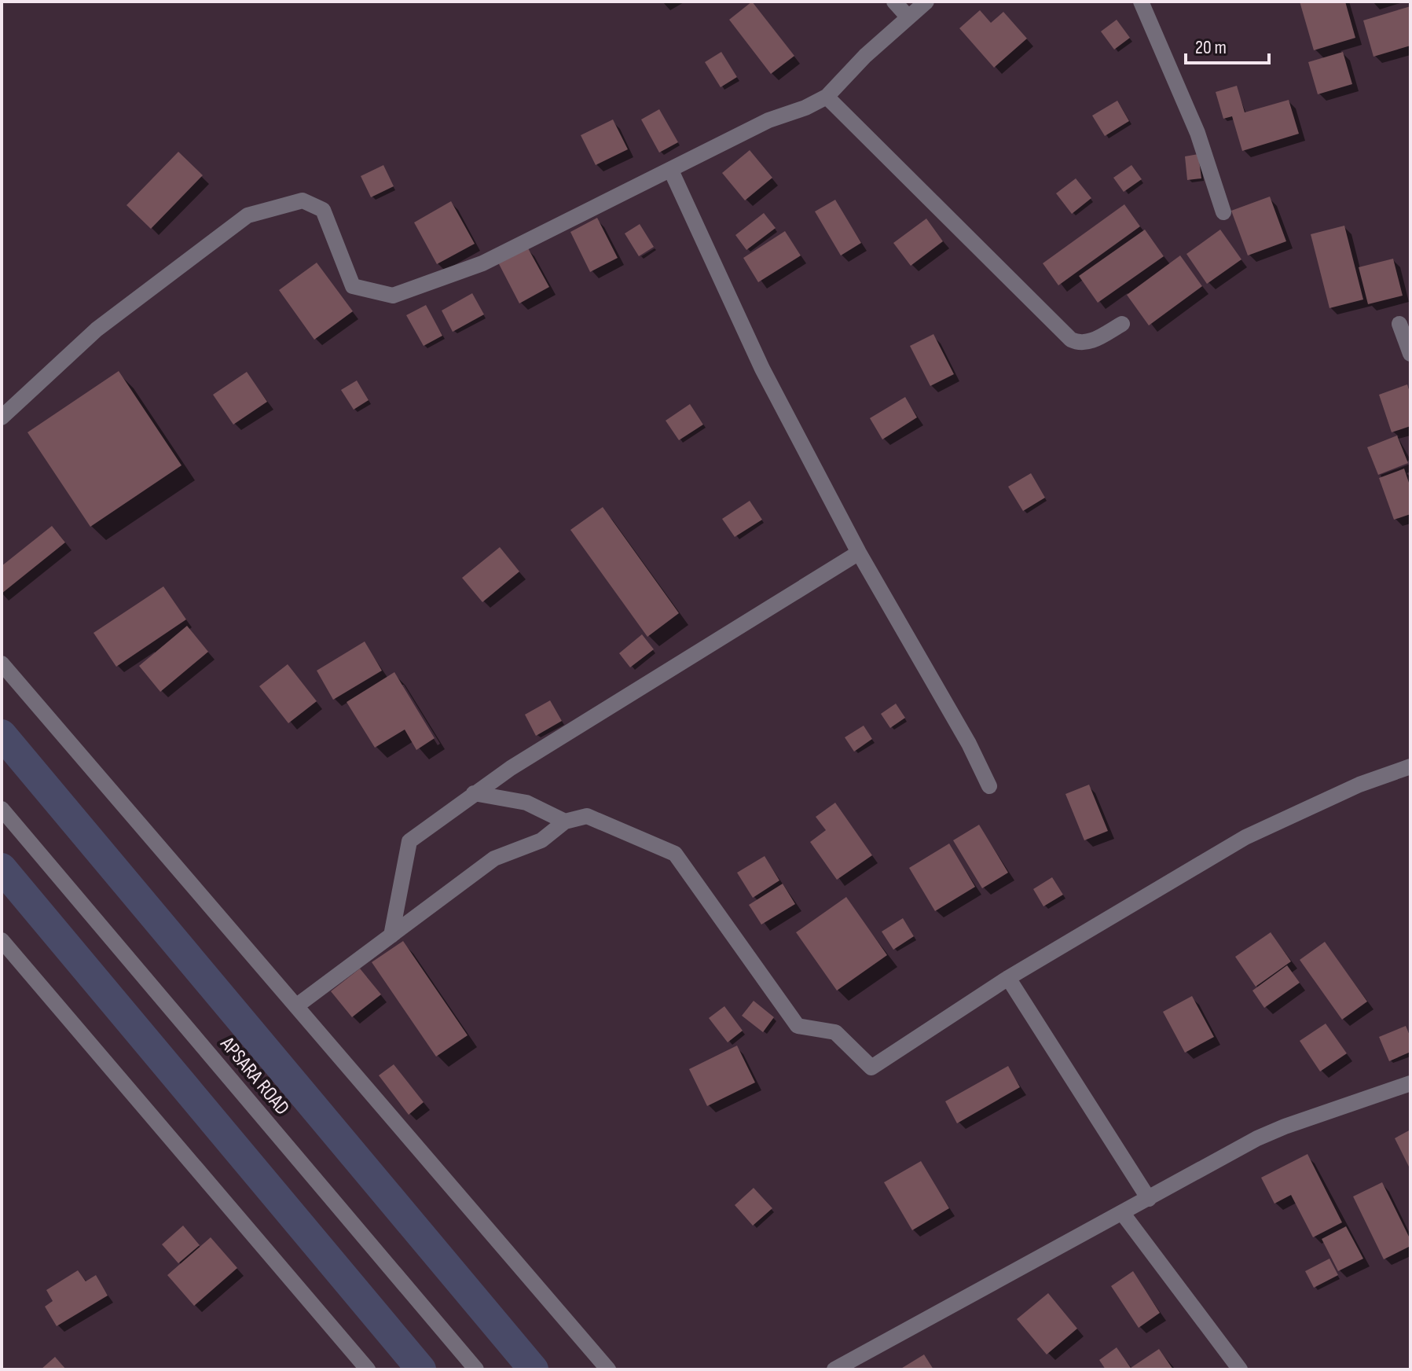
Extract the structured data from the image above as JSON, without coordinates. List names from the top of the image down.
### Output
{
  "streets": {
    "street": ["APSARA ROAD"]
  },
  "scale_bar": "20 m"
}
